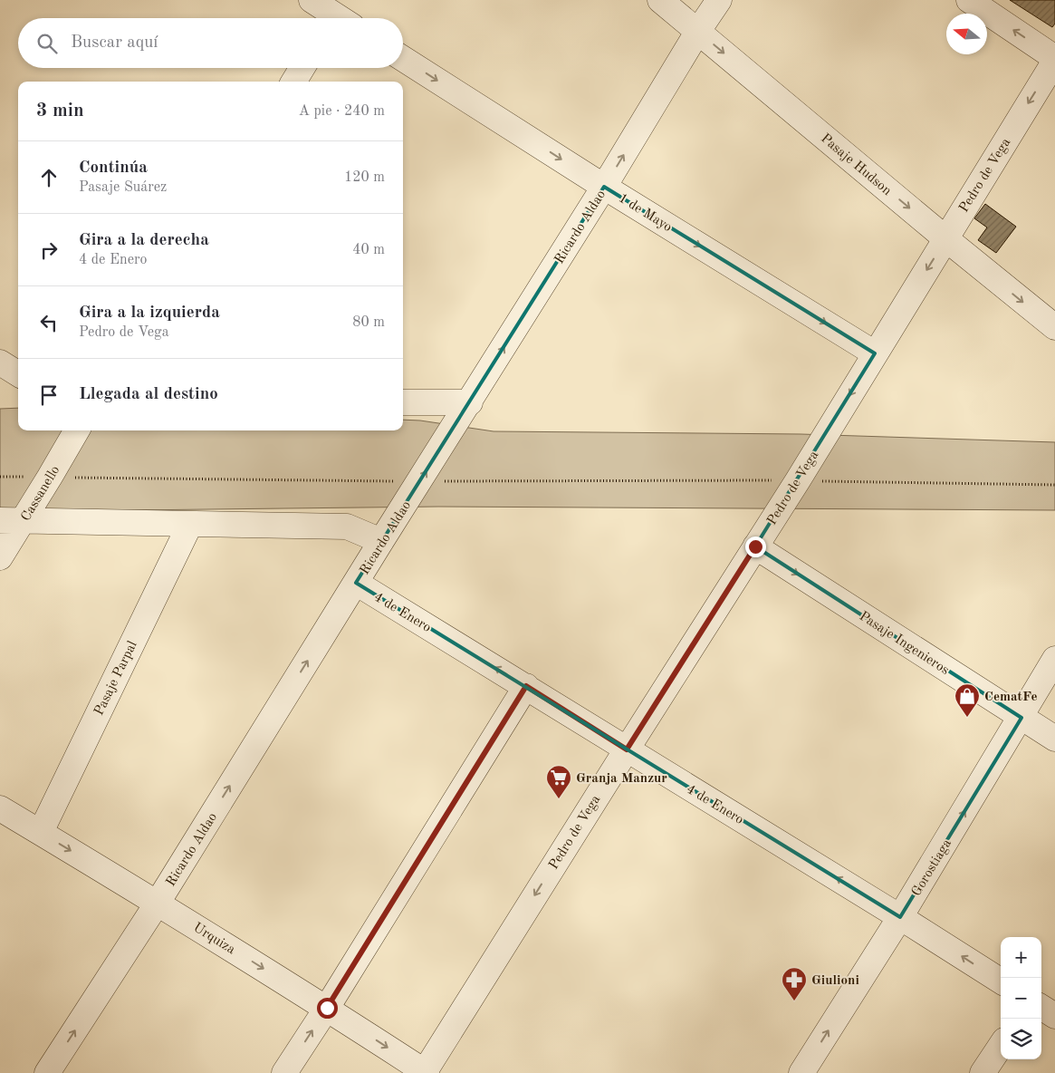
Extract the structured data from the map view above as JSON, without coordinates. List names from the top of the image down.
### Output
{
  "streets": {
    "street": [
      "Pasaje Hudson",
      "Pedro de Vega",
      "1 de Mayo",
      "Ricardo Aldao",
      "Cassanello",
      "4 de Enero",
      "Pasaje Ingenieros",
      "Pasaje Parpal",
      "Gorostiaga",
      "Urquiza"
    ]
  },
  "crossings": [
    ["Pasaje Hudson", "Pedro de Vega"],
    ["Pasaje Hudson", "Ricardo Aldao"],
    ["Pedro de Vega", "1 de Mayo"],
    ["Pedro de Vega", "4 de Enero"],
    ["Pedro de Vega", "Pasaje Ingenieros"],
    ["Pedro de Vega", "Urquiza"],
    ["1 de Mayo", "Ricardo Aldao"],
    ["Ricardo Aldao", "4 de Enero"],
    ["Ricardo Aldao", "Urquiza"],
    ["4 de Enero", "Gorostiaga"],
    ["Pasaje Ingenieros", "Gorostiaga"],
    ["Pasaje Parpal", "Urquiza"]
  ],
  "one_way": [
    "Pasaje Hudson",
    "1 de Mayo",
    "4 de Enero",
    "Pasaje Ingenieros",
    "Gorostiaga",
    "Urquiza"
  ],
  "places": {
    "shop": ["CematFe"],
    "supermarket": ["Granja Manzur"],
    "pharmacy": ["Giulioni"]
  },
  "north": "left",
  "page": {
    "search": "Buscar aquí",
    "heading": ["3 min", "A pie · 240 m"],
    "list": [
      ["Continúa", "Pasaje Suárez", "120 m"],
      ["Gira a la derecha", "4 de Enero", "40 m"],
      ["Gira a la izquierda", "Pedro de Vega", "80 m"],
      "Llegada al destino"
    ],
    "map_buttons": ["+", "−"]
  }
}
